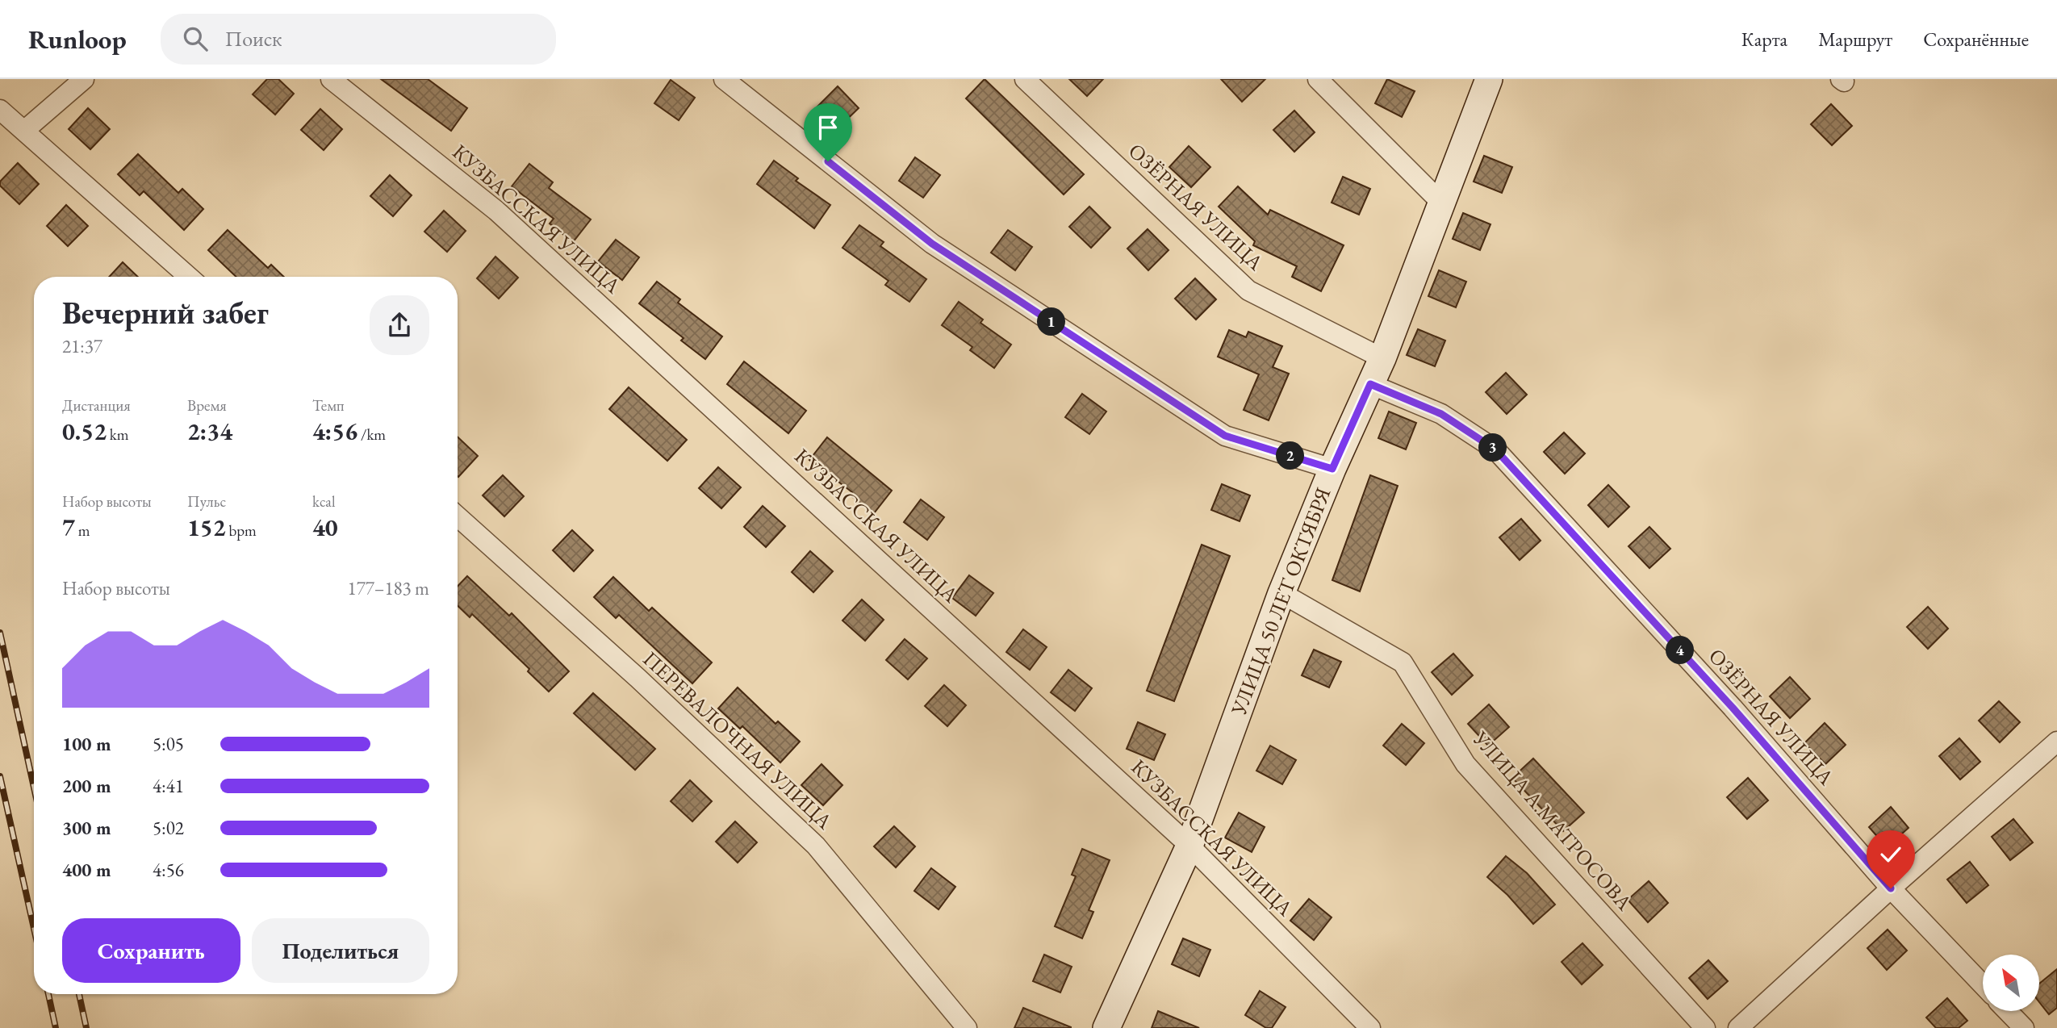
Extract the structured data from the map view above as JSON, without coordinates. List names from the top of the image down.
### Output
{
  "streets": {
    "main road": ["УЛИЦА 50 ЛЕТ ОКТЯБРЯ"],
    "street": [
      "ОЗЁРНАЯ УЛИЦА",
      "КУЗБАССКАЯ УЛИЦА",
      "ПЕРЕВАЛОЧНАЯ УЛИЦА",
      "УЛИЦА А.МАТРОСОВА"
    ]
  },
  "crossings": [
    ["ОЗЁРНАЯ УЛИЦА", "УЛИЦА 50 ЛЕТ ОКТЯБРЯ"],
    ["КУЗБАССКАЯ УЛИЦА", "УЛИЦА 50 ЛЕТ ОКТЯБРЯ"],
    ["УЛИЦА 50 ЛЕТ ОКТЯБРЯ", "УЛИЦА А.МАТРОСОВА"]
  ],
  "north": "top left",
  "page": {
    "header": "Runloop",
    "search": "Поиск",
    "nav": ["Карта", "Маршрут", "Сохранённые"],
    "heading": ["Вечерний забег", "21:37"],
    "pins": [
      "1",
      "3",
      "2",
      "4"
    ],
    "stats": [
      ["Дистанция", "0.52 km"],
      ["Время", "2:34"],
      ["Темп", "4:56 /km"],
      ["Набор высоты", "7 m"],
      ["Пульс", "152 bpm"],
      ["kcal", "40"]
    ],
    "chart": ["Набор высоты", "177–183 m"],
    "list": [
      {
        "name": "100 m",
        "note": "5:05"
      },
      {
        "name": "200 m",
        "note": "4:41"
      },
      {
        "name": "300 m",
        "note": "5:02"
      },
      {
        "name": "400 m",
        "note": "4:56"
      }
    ],
    "buttons": ["Сохранить", "Поделиться"]
  }
}
